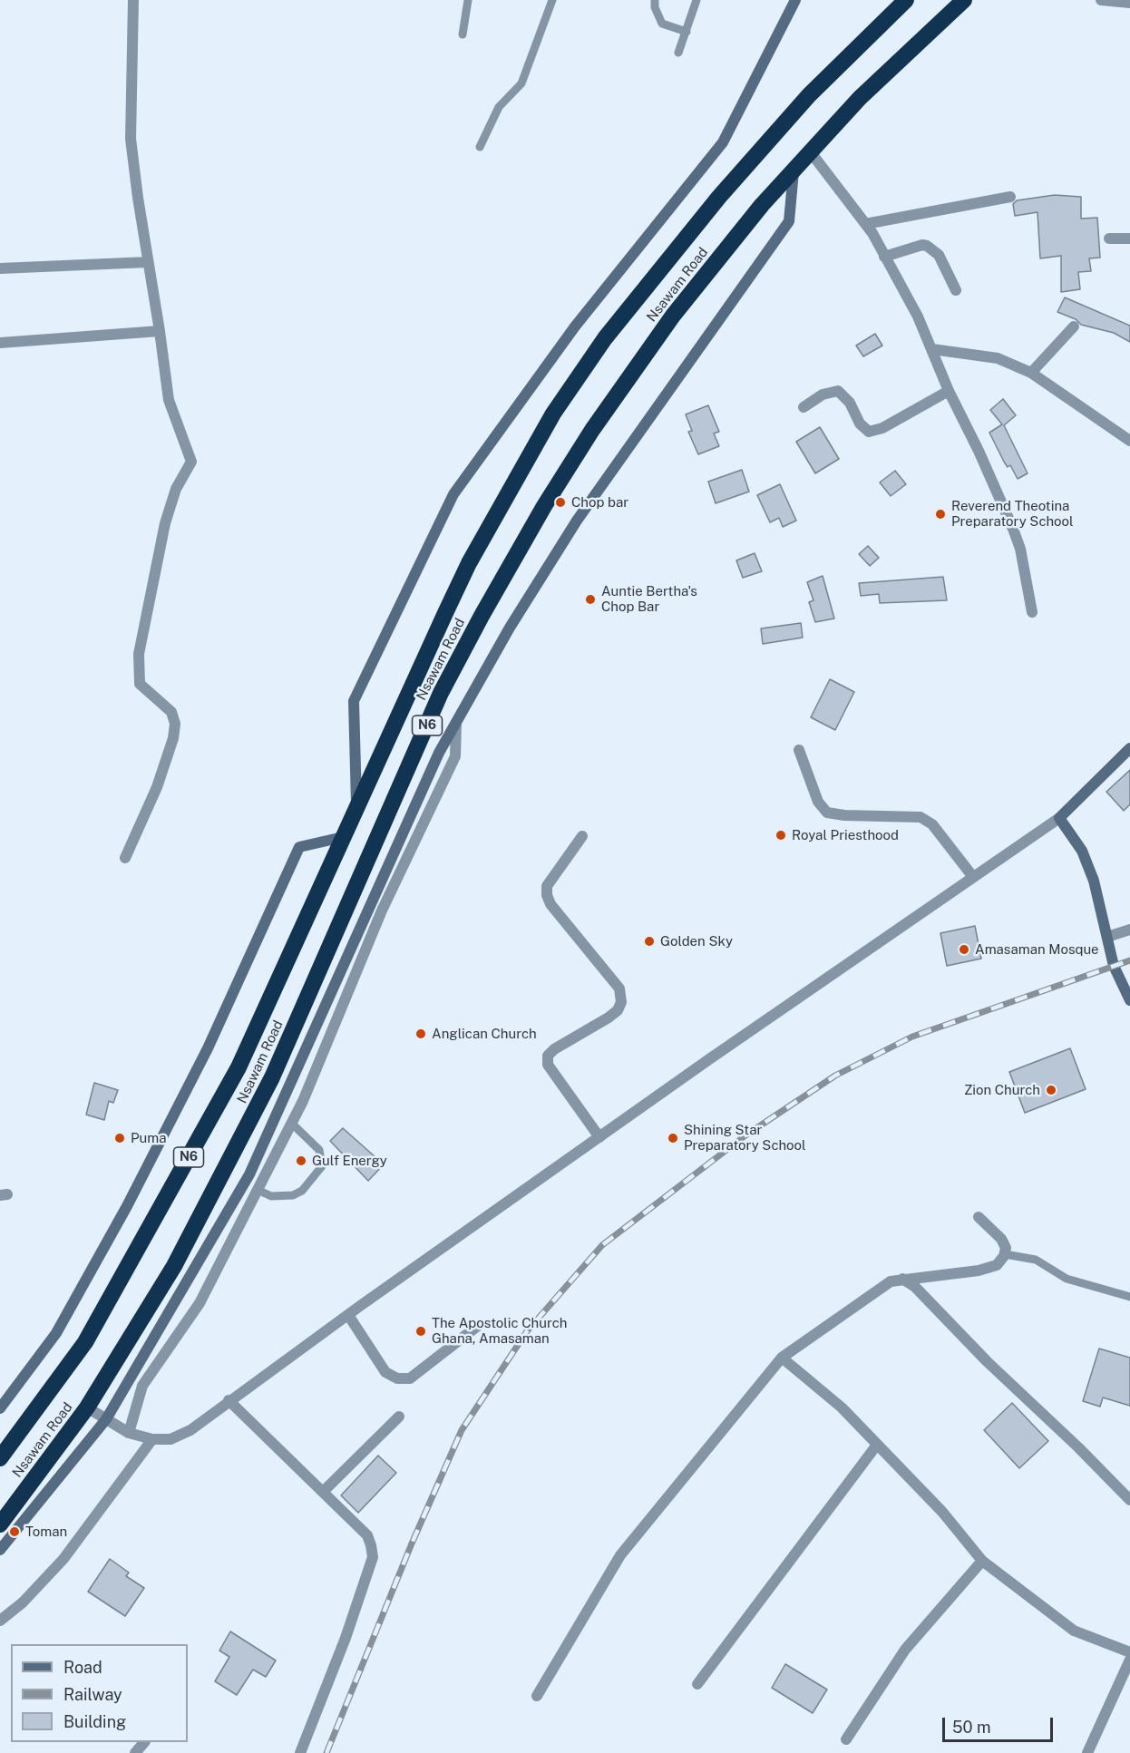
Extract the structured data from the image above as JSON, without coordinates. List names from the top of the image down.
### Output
{
  "streets": {
    "highway": ["Nsawam Road", "N6"]
  },
  "places": [
    "Chop bar",
    "Reverend Theotina Preparatory School",
    "Auntie Bertha's Chop Bar",
    "Royal Priesthood",
    "Golden Sky",
    "Amasaman Mosque",
    "Anglican Church",
    "Zion Church",
    "Puma",
    "Shining Star Preparatory School",
    "Gulf Energy",
    "The Apostolic Church Ghana, Amasaman",
    "Toman"
  ],
  "legend": ["Road", "Railway", "Building"],
  "scale_bar": "50 m"
}
